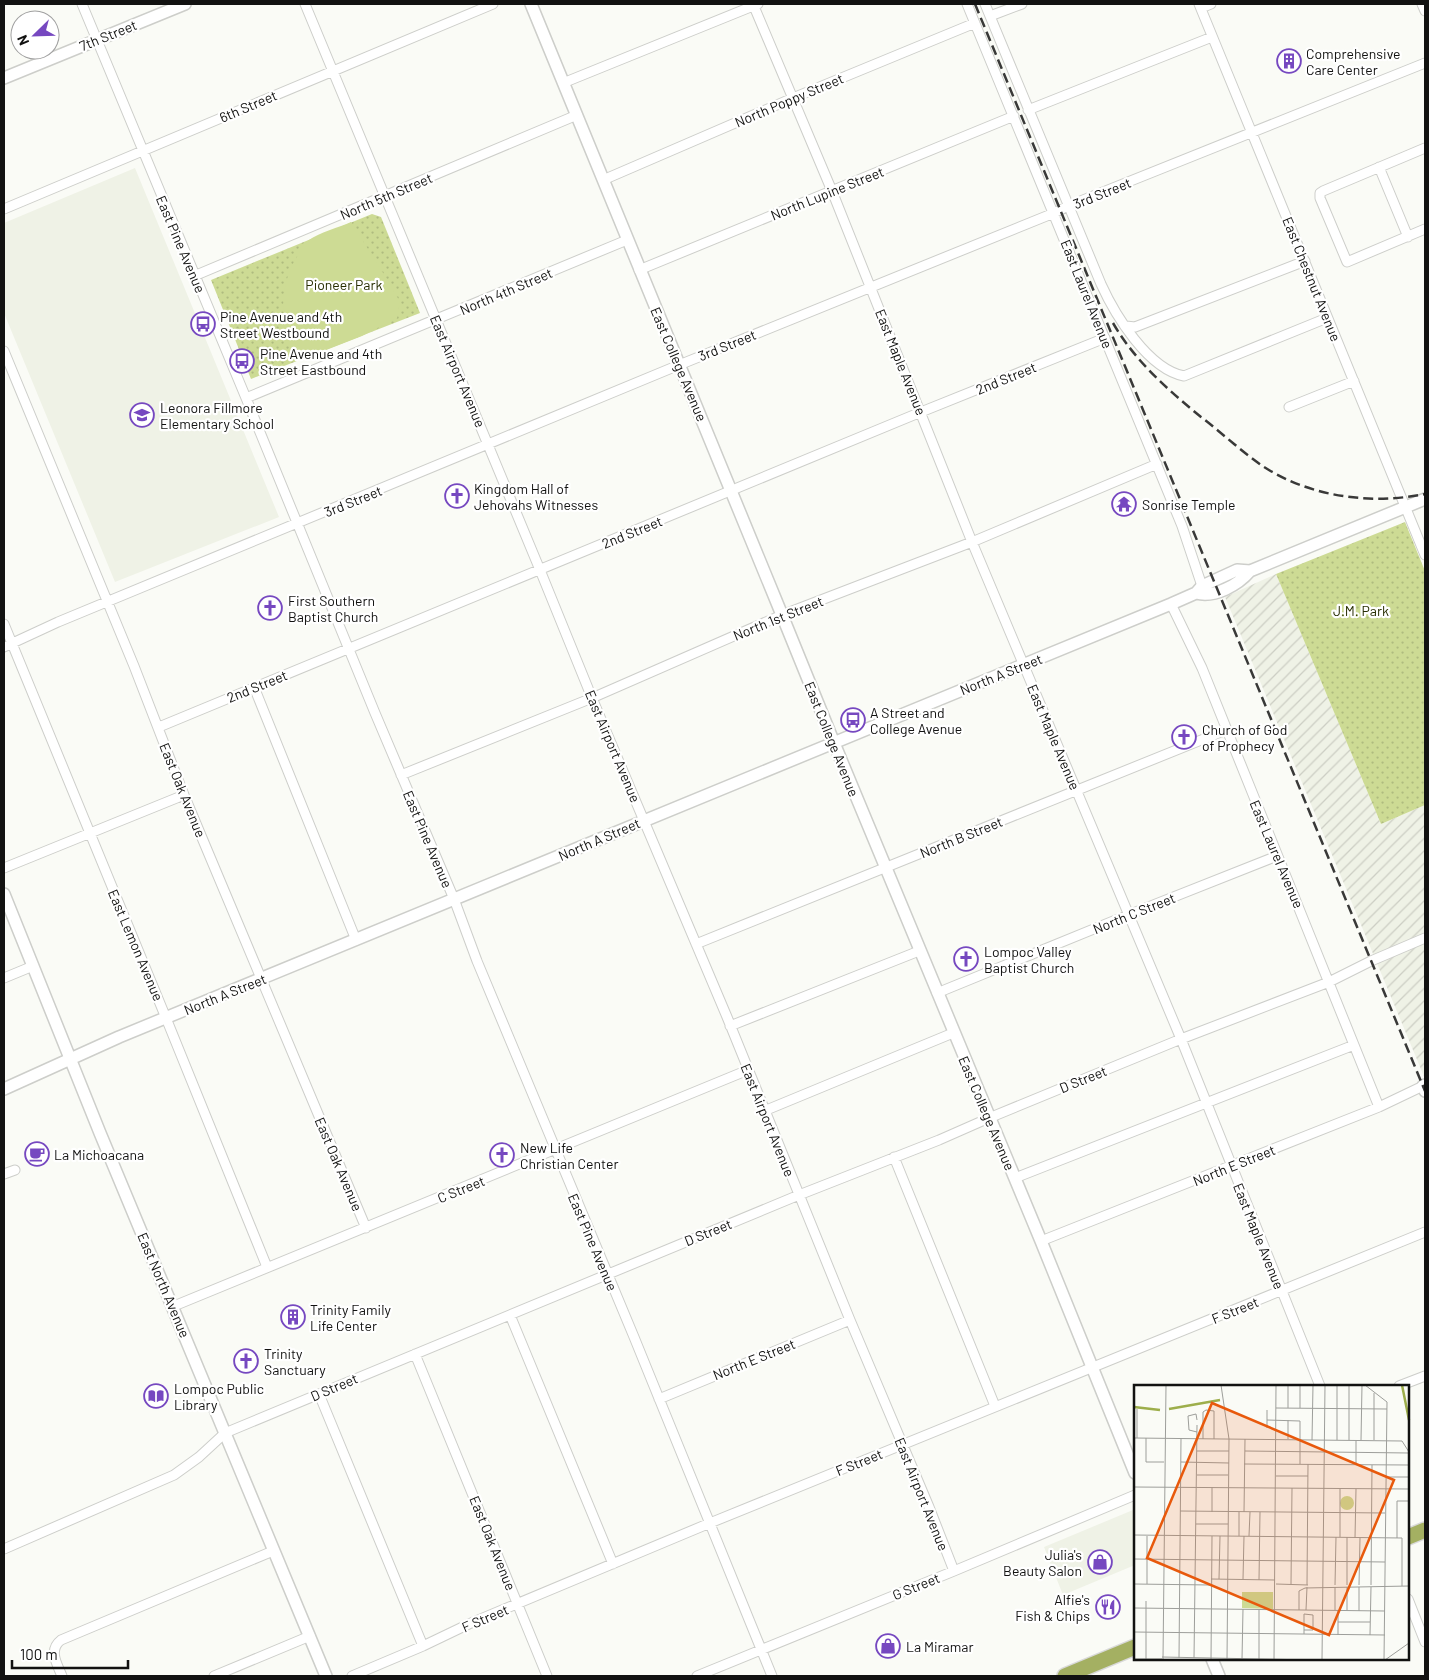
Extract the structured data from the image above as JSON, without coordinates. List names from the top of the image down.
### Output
{
  "streets": {
    "street": [
      "7th Street",
      "North Poppy Street",
      "6th Street",
      "North Lupine Street",
      "3rd Street",
      "North 5th Street",
      "East Pine Avenue",
      "East Chestnut Avenue",
      "North 4th Street",
      "East Laurel Avenue",
      "East Maple Avenue",
      "East College Avenue",
      "East Airport Avenue",
      "2nd Street",
      "North 1st Street",
      "North A Street",
      "East Oak Avenue",
      "North B Street",
      "North C Street",
      "East Lemon Avenue",
      "D Street",
      "North E Street",
      "C Street",
      "East North Avenue",
      "F Street",
      "G Street"
    ]
  },
  "crossings": [
    ["7th Street", "East Pine Avenue"],
    ["North Poppy Street", "East Laurel Avenue"],
    ["North Poppy Street", "East Maple Avenue"],
    ["North Poppy Street", "East College Avenue"],
    ["6th Street", "East Pine Avenue"],
    ["6th Street", "East Airport Avenue"],
    ["North Lupine Street", "East Laurel Avenue"],
    ["North Lupine Street", "East Maple Avenue"],
    ["North Lupine Street", "East College Avenue"],
    ["3rd Street", "East Pine Avenue"],
    ["3rd Street", "East Chestnut Avenue"],
    ["3rd Street", "East Laurel Avenue"],
    ["3rd Street", "East Maple Avenue"],
    ["3rd Street", "East College Avenue"],
    ["3rd Street", "East Airport Avenue"],
    ["3rd Street", "East Oak Avenue"],
    ["3rd Street", "East Lemon Avenue"],
    ["North 5th Street", "East Pine Avenue"],
    ["North 5th Street", "East College Avenue"],
    ["North 5th Street", "East Airport Avenue"],
    ["East Pine Avenue", "North 4th Street"],
    ["East Pine Avenue", "2nd Street"],
    ["East Pine Avenue", "North 1st Street"],
    ["East Pine Avenue", "North A Street"],
    ["East Pine Avenue", "D Street"],
    ["East Pine Avenue", "North E Street"],
    ["East Pine Avenue", "C Street"],
    ["East Pine Avenue", "F Street"],
    ["East Pine Avenue", "G Street"],
    ["East Chestnut Avenue", "East Laurel Avenue"],
    ["East Chestnut Avenue", "North A Street"],
    ["North 4th Street", "East College Avenue"],
    ["North 4th Street", "East Airport Avenue"],
    ["East Laurel Avenue", "2nd Street"],
    ["East Laurel Avenue", "North 1st Street"],
    ["East Laurel Avenue", "North A Street"],
    ["East Laurel Avenue", "North B Street"],
    ["East Laurel Avenue", "North C Street"],
    ["East Laurel Avenue", "D Street"],
    ["East Laurel Avenue", "North E Street"],
    ["East Maple Avenue", "2nd Street"],
    ["East Maple Avenue", "North 1st Street"],
    ["East Maple Avenue", "North A Street"],
    ["East Maple Avenue", "North B Street"],
    ["East Maple Avenue", "North C Street"],
    ["East Maple Avenue", "D Street"],
    ["East Maple Avenue", "North E Street"],
    ["East Maple Avenue", "F Street"],
    ["East College Avenue", "2nd Street"],
    ["East College Avenue", "North 1st Street"],
    ["East College Avenue", "North A Street"],
    ["East College Avenue", "North B Street"],
    ["East College Avenue", "North C Street"],
    ["East College Avenue", "D Street"],
    ["East College Avenue", "North E Street"],
    ["East College Avenue", "F Street"],
    ["East Airport Avenue", "2nd Street"],
    ["East Airport Avenue", "North 1st Street"],
    ["East Airport Avenue", "North A Street"],
    ["East Airport Avenue", "North B Street"],
    ["East Airport Avenue", "D Street"],
    ["East Airport Avenue", "North E Street"],
    ["East Airport Avenue", "C Street"],
    ["East Airport Avenue", "F Street"],
    ["East Airport Avenue", "G Street"],
    ["2nd Street", "East Oak Avenue"],
    ["North A Street", "East Oak Avenue"],
    ["North A Street", "East Lemon Avenue"],
    ["North A Street", "East North Avenue"],
    ["East Oak Avenue", "D Street"],
    ["East Oak Avenue", "C Street"],
    ["East Oak Avenue", "F Street"],
    ["East Lemon Avenue", "C Street"],
    ["D Street", "East North Avenue"],
    ["C Street", "East North Avenue"]
  ],
  "parks": ["Pioneer Park", "J.M. Park"],
  "places": {
    "building": ["Comprehensive Care Center", "Trinity Family Life Center"],
    "bus stop": ["Pine Avenue and 4th Street Westbound", "Pine Avenue and 4th Street Eastbound", "A Street and College Avenue"],
    "school or university": ["Leonora Fillmore Elementary School"],
    "church": [
      "Kingdom Hall of Jehovahs Witnesses",
      "First Southern Baptist Church",
      "Church of God of Prophecy",
      "Lompoc Valley Baptist Church",
      "New Life Christian Center",
      "Trinity Sanctuary"
    ],
    "temple": ["Sonrise Temple"],
    "cafe": ["La Michoacana"],
    "library": ["Lompoc Public Library"],
    "shop": ["Julia's Beauty Salon", "La Miramar"],
    "restaurant": ["Alfie's Fish & Chips"]
  },
  "scale_bar": "100 m",
  "north": "bottom left"
}
